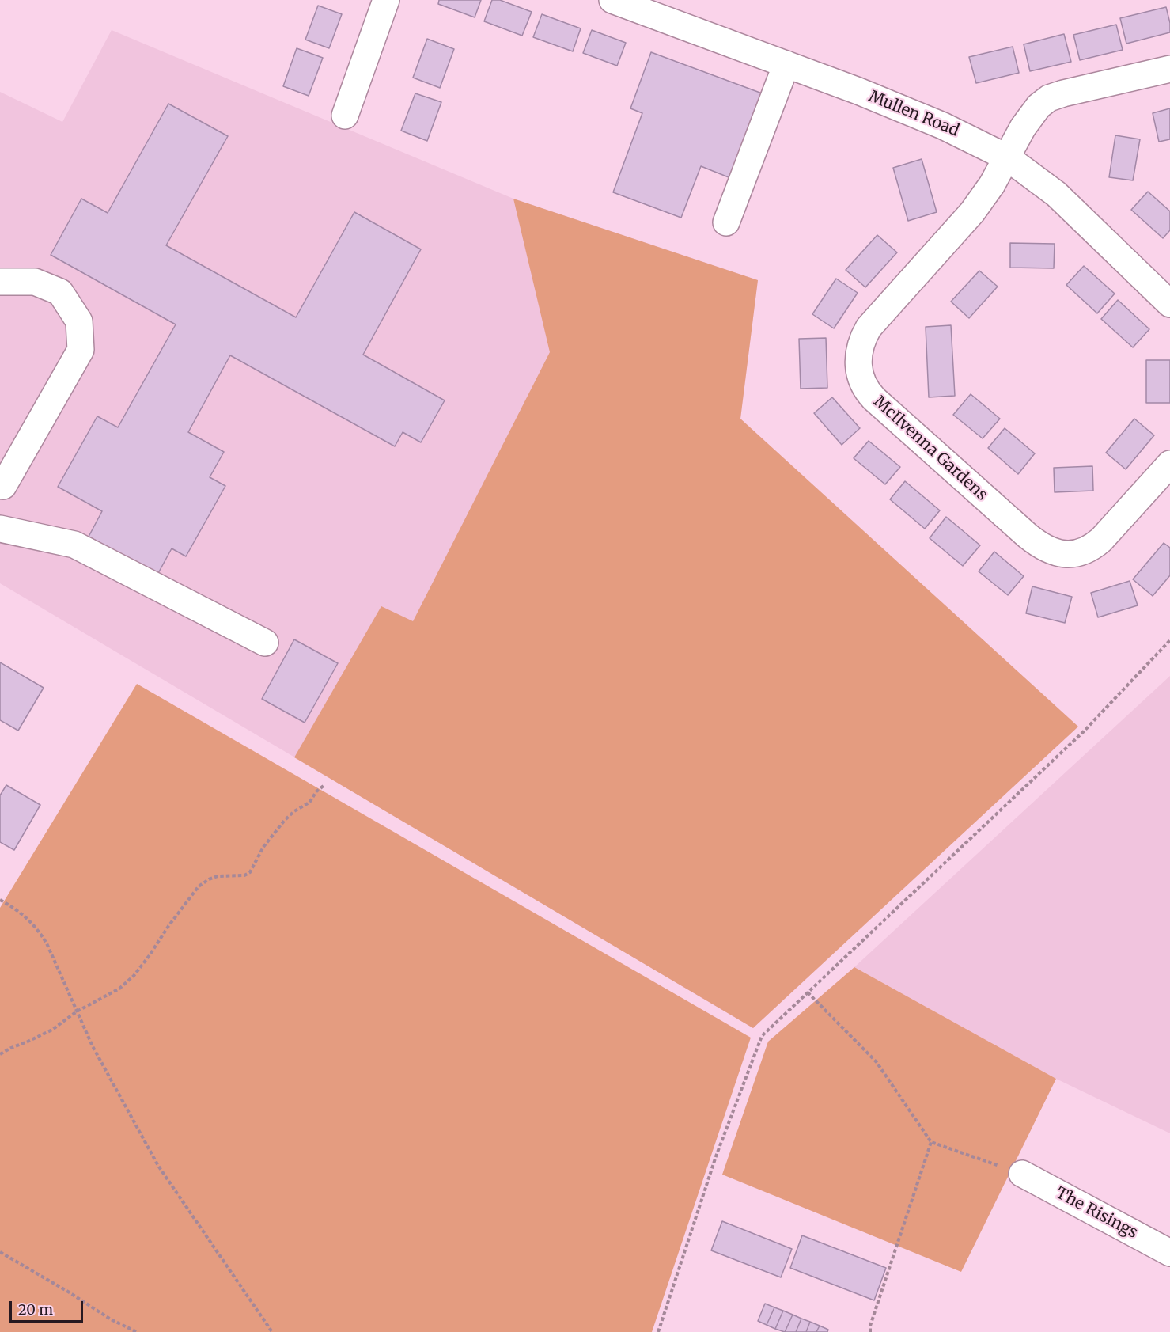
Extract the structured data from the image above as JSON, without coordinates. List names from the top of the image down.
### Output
{
  "streets": {
    "street": ["Mullen Road", "McIlvenna Gardens", "The Risings"]
  },
  "crossings": [
    ["Mullen Road", "McIlvenna Gardens"]
  ],
  "scale_bar": "20 m"
}
